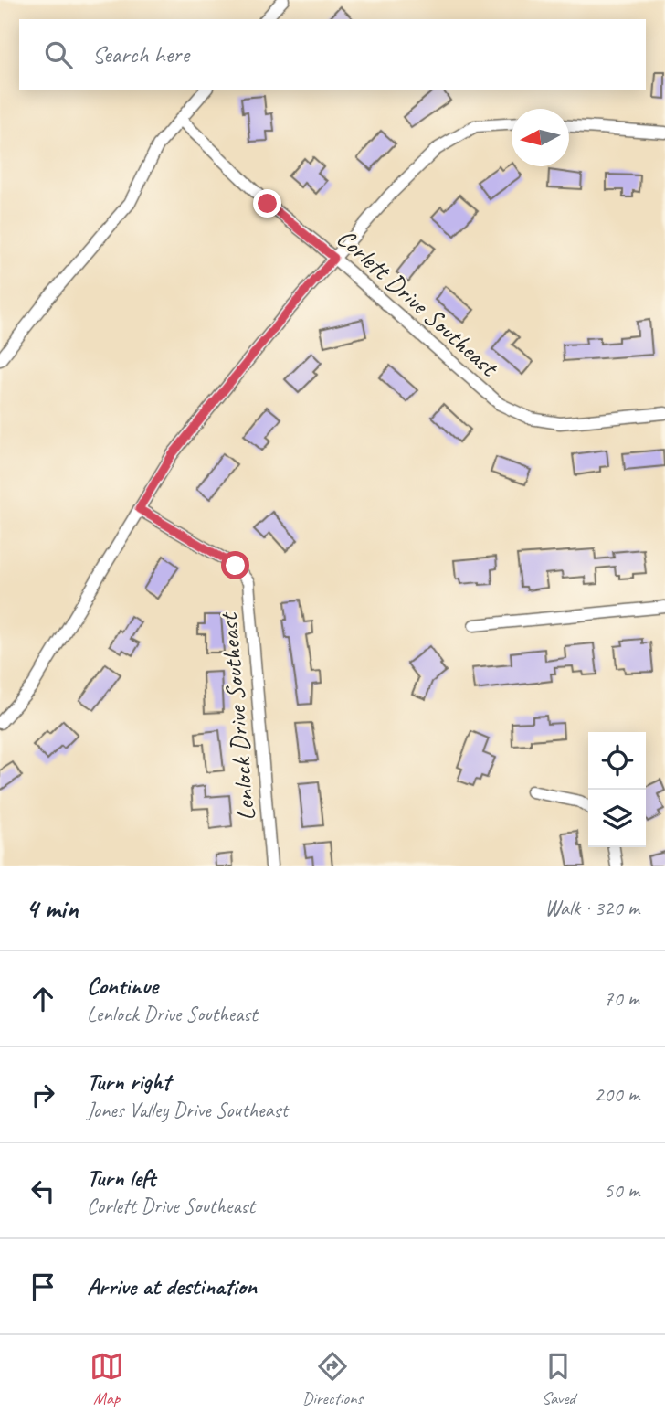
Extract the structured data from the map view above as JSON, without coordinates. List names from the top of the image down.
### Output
{
  "streets": {
    "street": ["Corlett Drive Southeast", "Lenlock Drive Southeast"]
  },
  "north": "left",
  "page": {
    "search": "Search here",
    "heading": ["4 min", "Walk · 320 m"],
    "list": [
      ["Continue", "Lenlock Drive Southeast", "70 m"],
      ["Turn right", "Jones Valley Drive Southeast", "200 m"],
      ["Turn left", "Corlett Drive Southeast", "50 m"],
      "Arrive at destination"
    ],
    "nav": ["Map", "Directions", "Saved"]
  }
}
